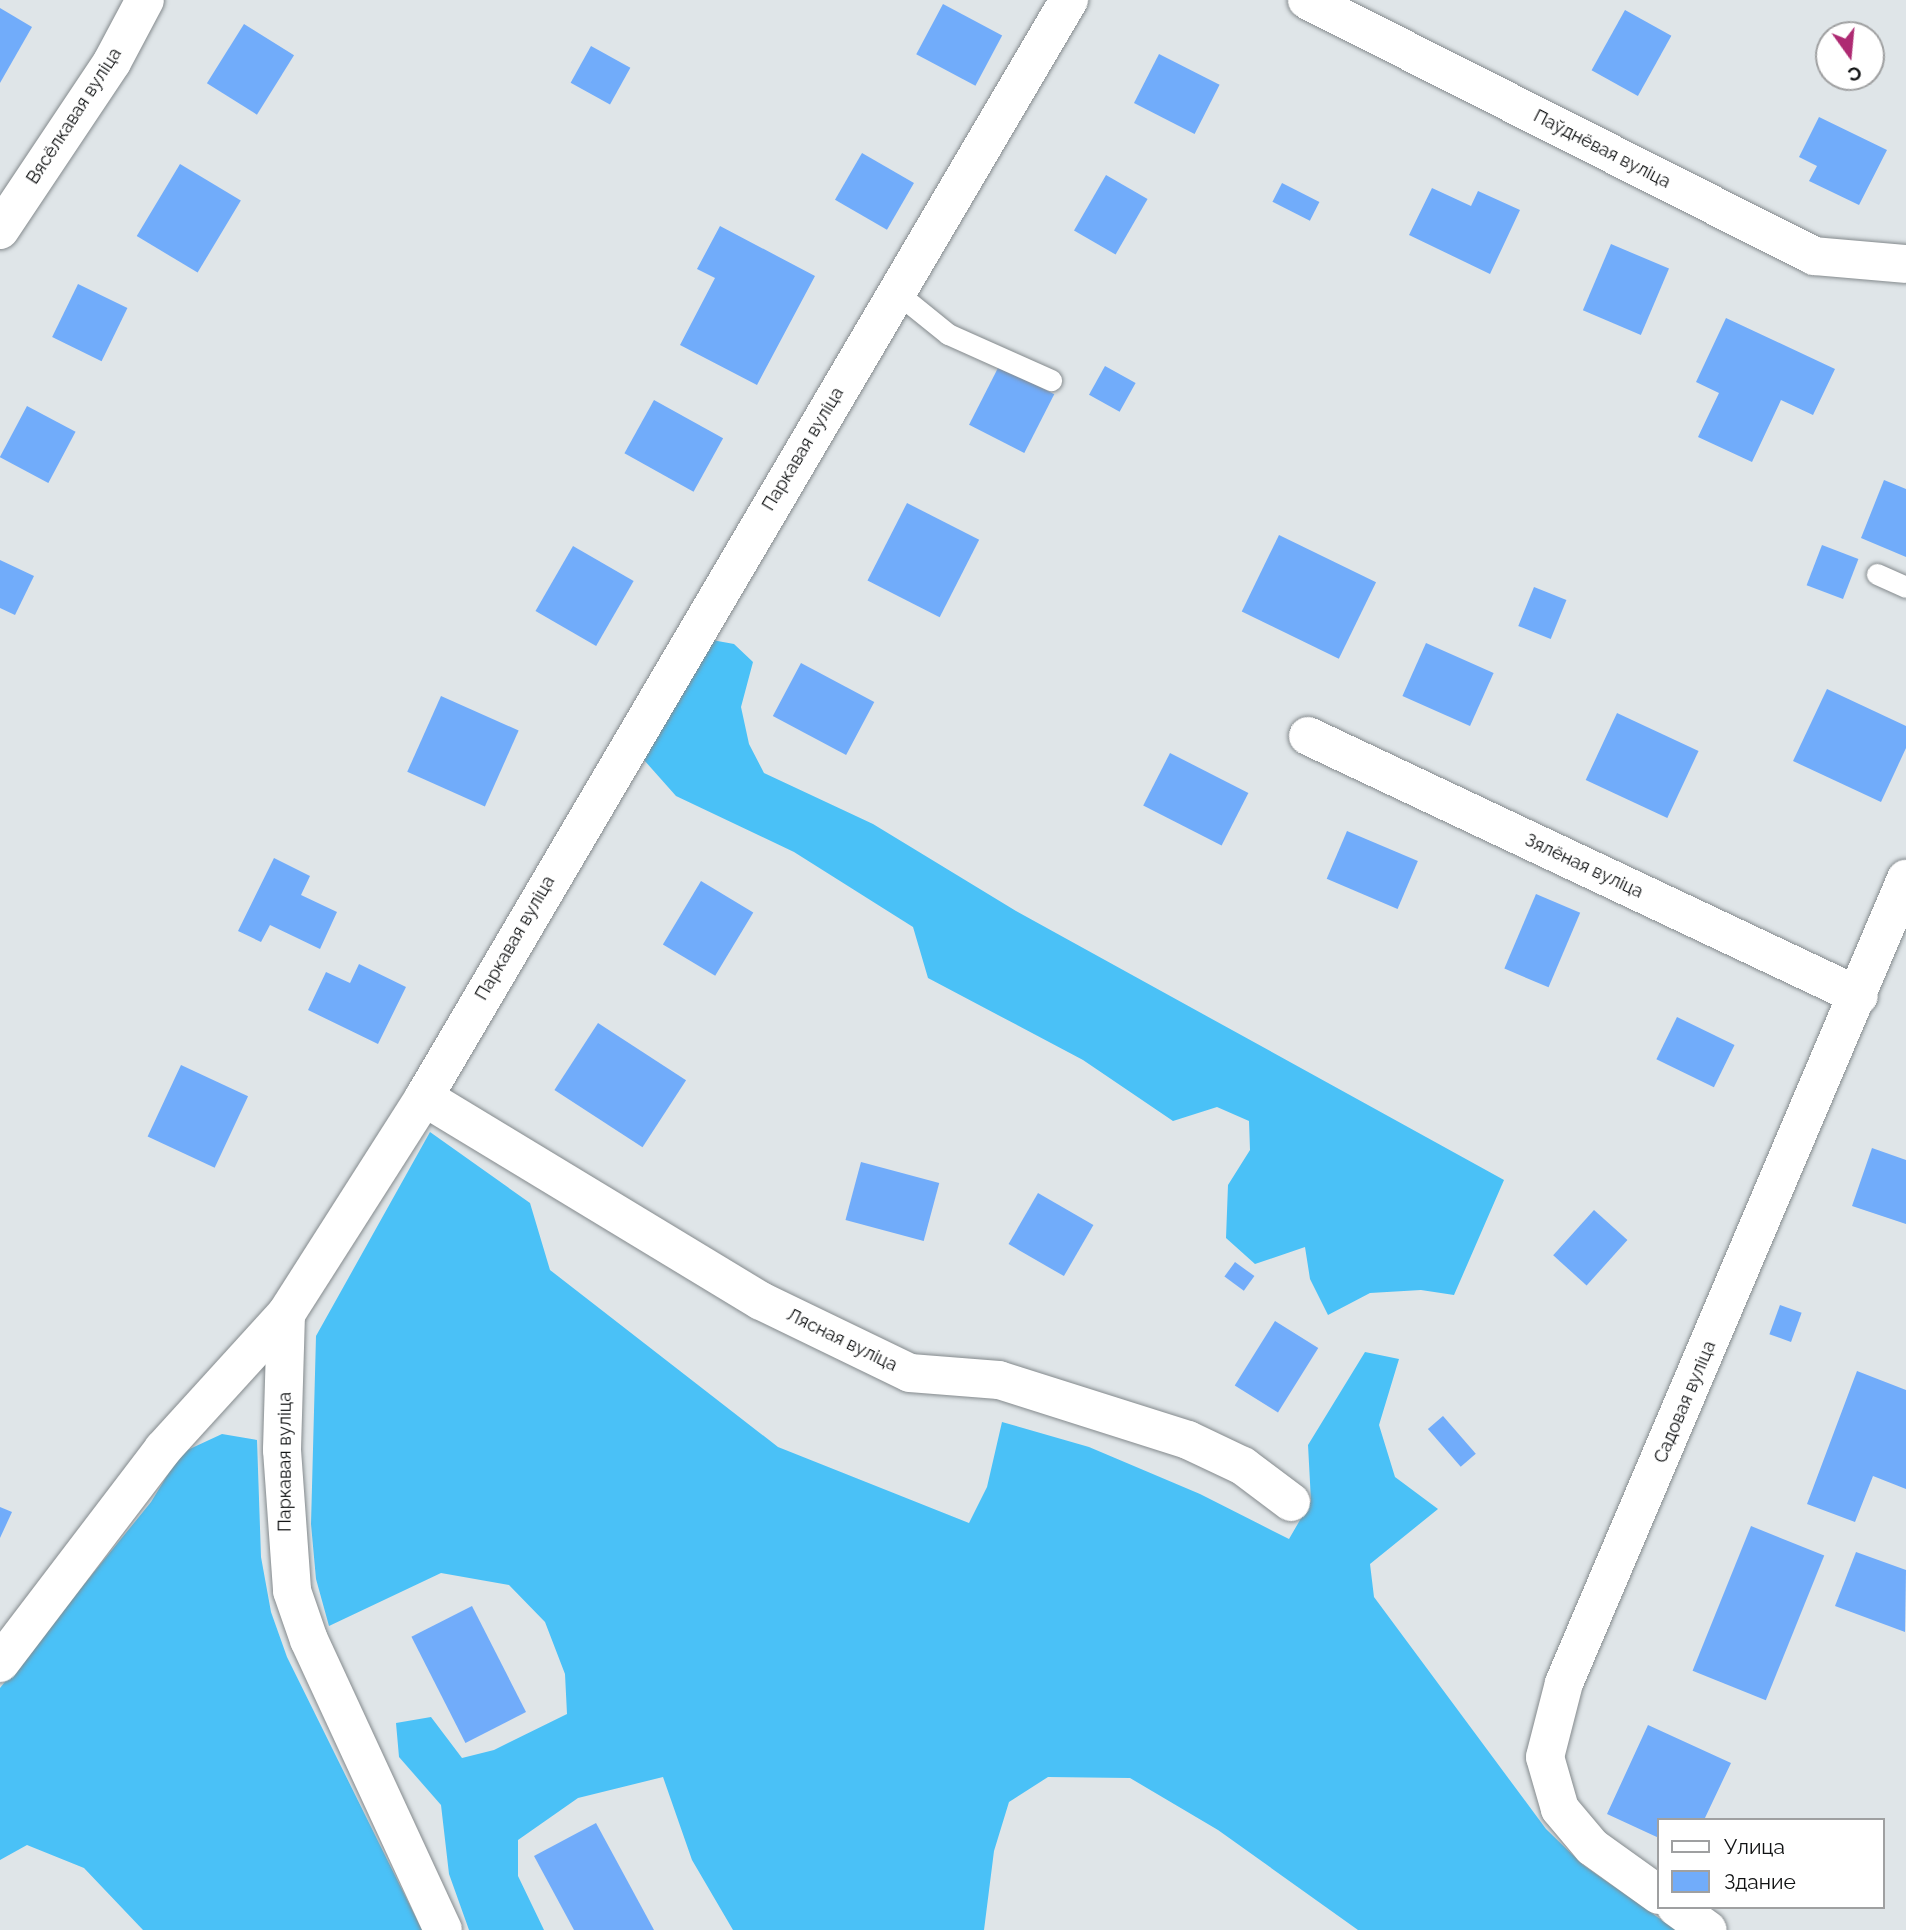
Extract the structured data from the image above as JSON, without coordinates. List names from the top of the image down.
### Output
{
  "streets": {
    "street": [
      "Вясёлкавая вуліца",
      "Паўднёвая вуліца",
      "Паркавая вуліца",
      "Зялёная вуліца",
      "Лясная вуліца",
      "Садовая вуліца"
    ]
  },
  "crossings": [
    ["Паркавая вуліца", "Лясная вуліца"],
    ["Зялёная вуліца", "Садовая вуліца"]
  ],
  "legend": ["Улица", "Здание"],
  "north": "bottom"
}
